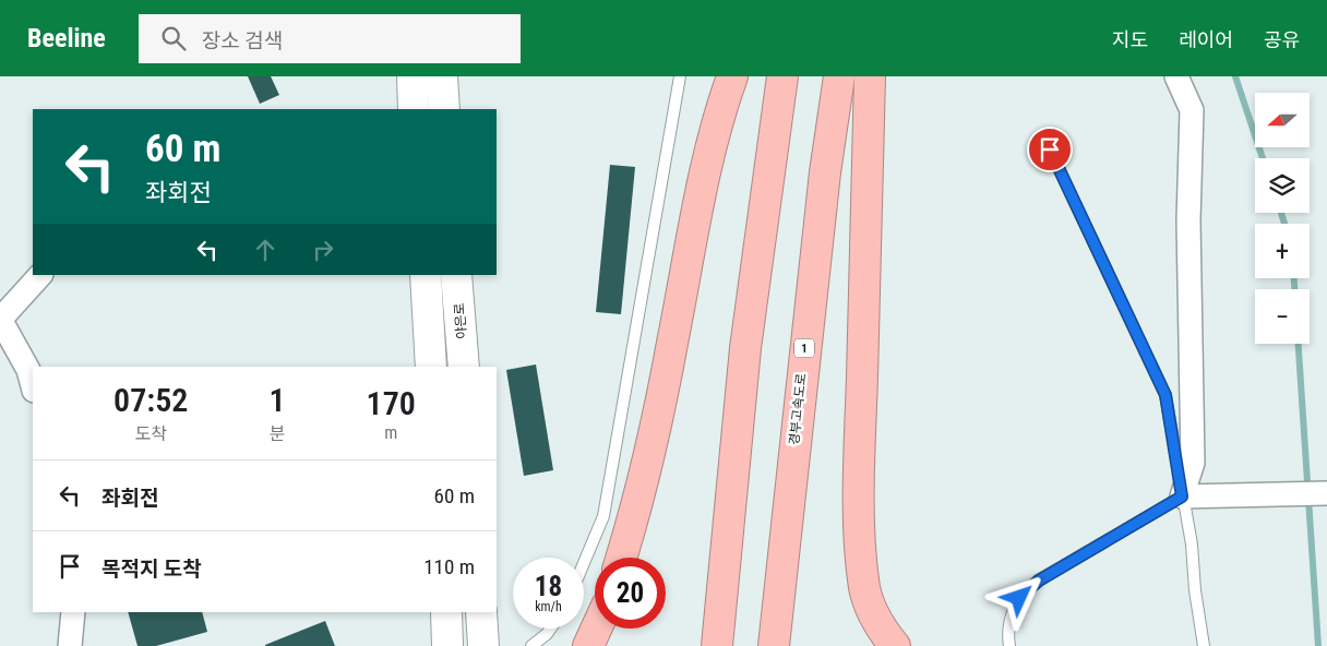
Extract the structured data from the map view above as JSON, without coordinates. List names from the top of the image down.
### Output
{
  "streets": {
    "highway": ["1", "경부고속도로"],
    "main road": ["야은로"]
  },
  "north": "left",
  "page": {
    "header": "Beeline",
    "search": "장소 검색",
    "nav": ["지도", "레이어", "공유"],
    "map_buttons": ["+", "−"],
    "turn": ["60 m", "좌회전"],
    "eta": [
      "07:52",
      "도착",
      "1",
      "분",
      "170",
      "m"
    ],
    "list": [
      {
        "name": "좌회전",
        "value": "60 m"
      },
      {
        "name": "목적지 도착",
        "value": "110 m"
      }
    ],
    "speed": "18 km/h",
    "limit": "20"
  }
}
